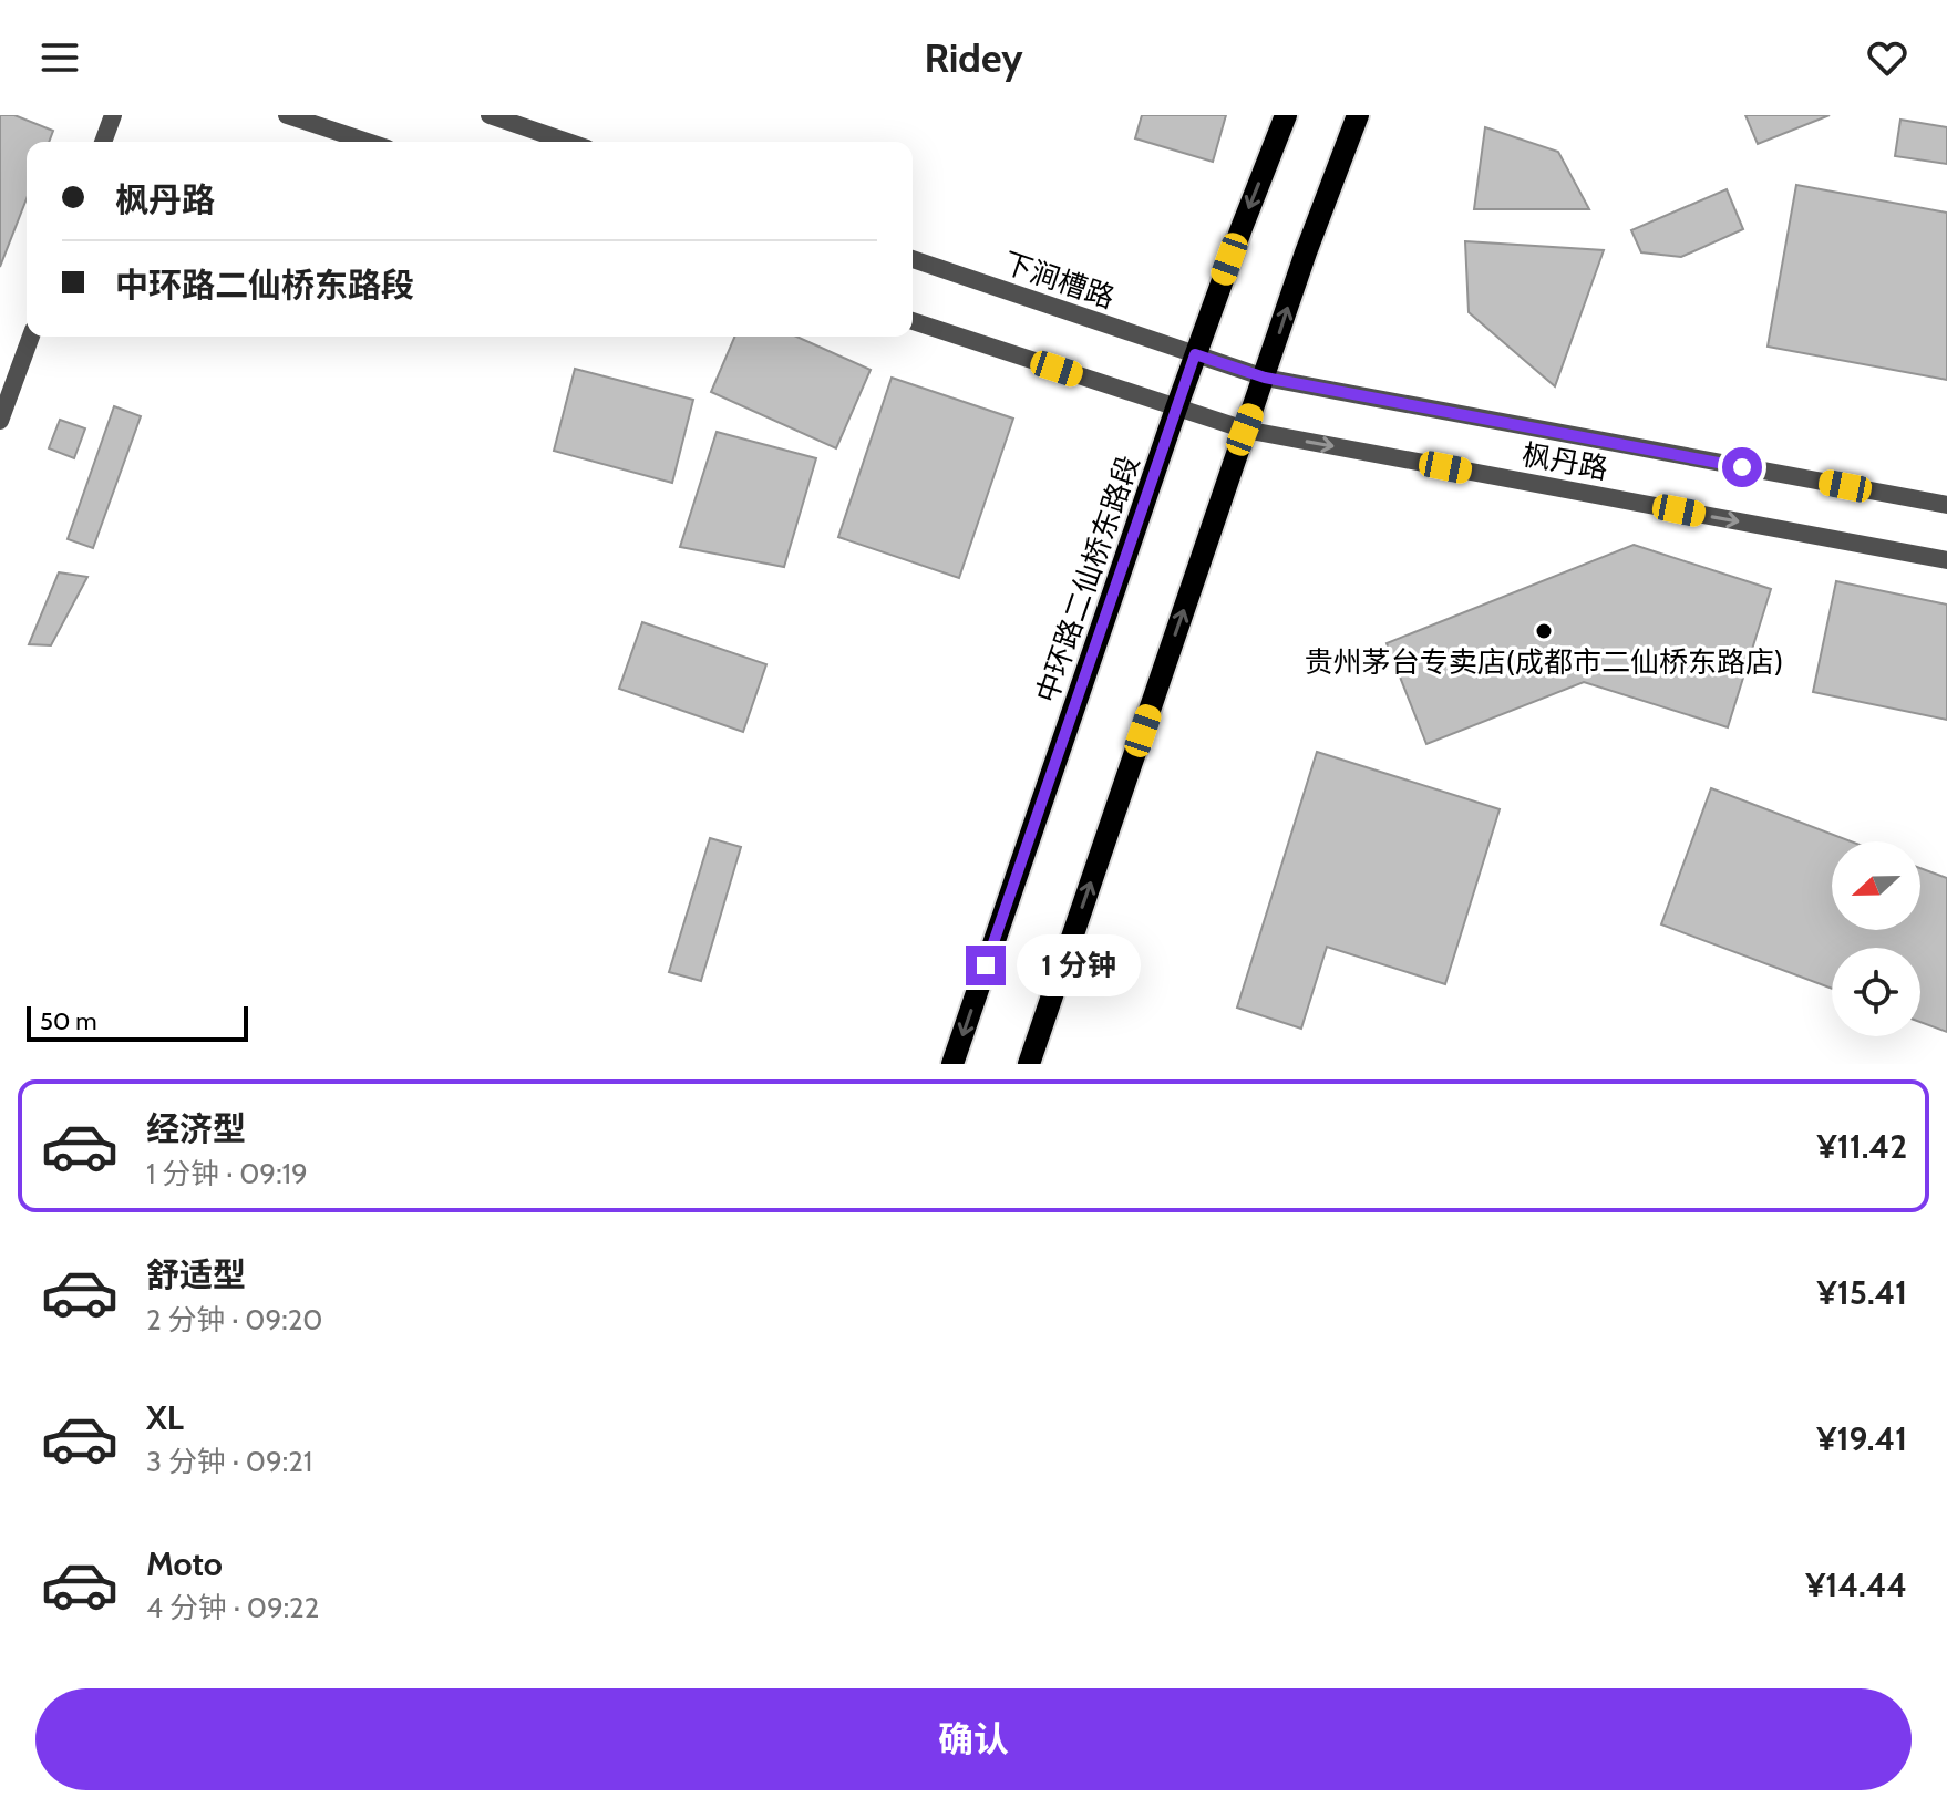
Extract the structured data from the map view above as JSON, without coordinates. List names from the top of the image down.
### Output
{
  "streets": {
    "main road": ["中环路二仙桥东路段"],
    "street": ["下涧槽路", "枫丹路"]
  },
  "crossings": [
    ["下涧槽路", "枫丹路"],
    ["下涧槽路", "中环路二仙桥东路段"],
    ["枫丹路", "中环路二仙桥东路段"]
  ],
  "places": ["贵州茅台专卖店(成都市二仙桥东路店)"],
  "scale_bar": "50 m",
  "north": "left",
  "page": {
    "header": "Ridey",
    "banner": ["枫丹路", "中环路二仙桥东路段"],
    "bubble": "1 分钟",
    "scale": "50 m",
    "list": [
      {
        "name": "经济型",
        "note": "1 分钟 · 09:19",
        "value": "¥11.42"
      },
      {
        "name": "舒适型",
        "note": "2 分钟 · 09:20",
        "value": "¥15.41"
      },
      {
        "name": "XL",
        "note": "3 分钟 · 09:21",
        "value": "¥19.41"
      },
      {
        "name": "Moto",
        "note": "4 分钟 · 09:22",
        "value": "¥14.44"
      }
    ],
    "buttons": "确认"
  }
}
